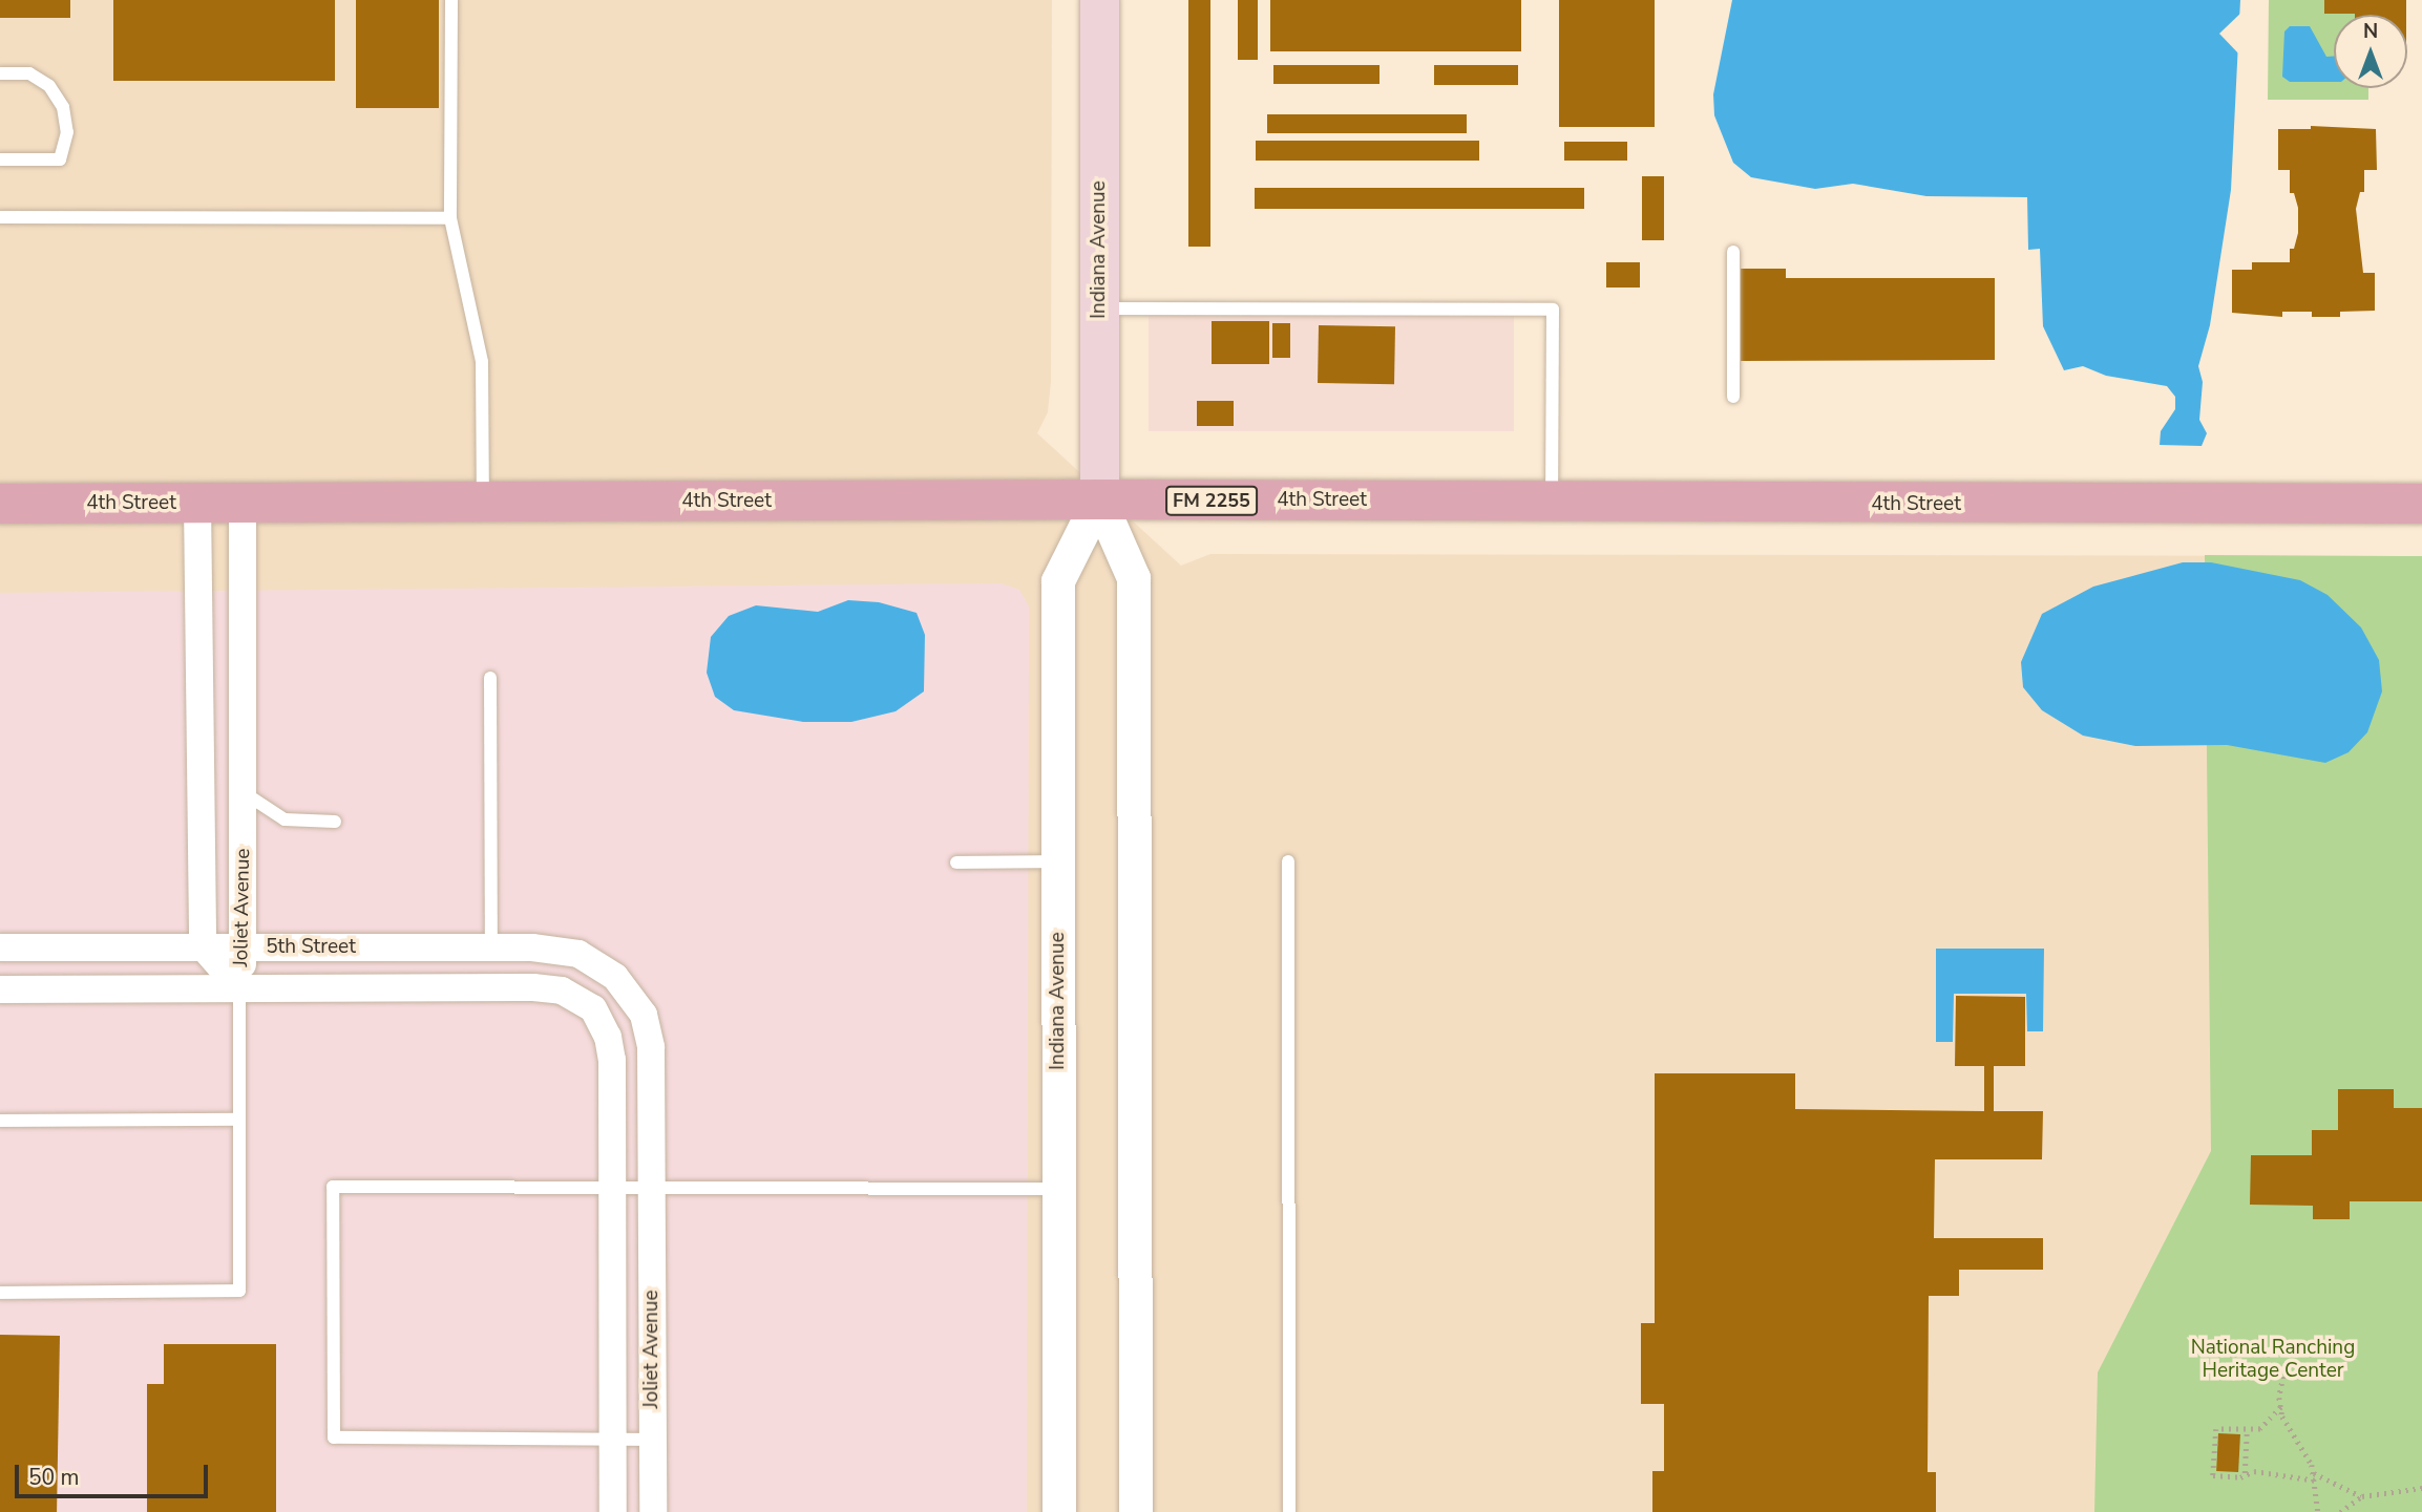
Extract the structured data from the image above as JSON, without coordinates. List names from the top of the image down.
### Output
{
  "streets": {
    "main road": ["Indiana Avenue", "FM 2255", "4th Street"],
    "street": ["Joliet Avenue", "5th Street"]
  },
  "crossings": [
    ["Indiana Avenue", "4th Street"],
    ["4th Street", "Joliet Avenue"],
    ["Joliet Avenue", "5th Street"]
  ],
  "parks": ["National Ranching Heritage Center"],
  "scale_bar": "50 m",
  "north": "top"
}
